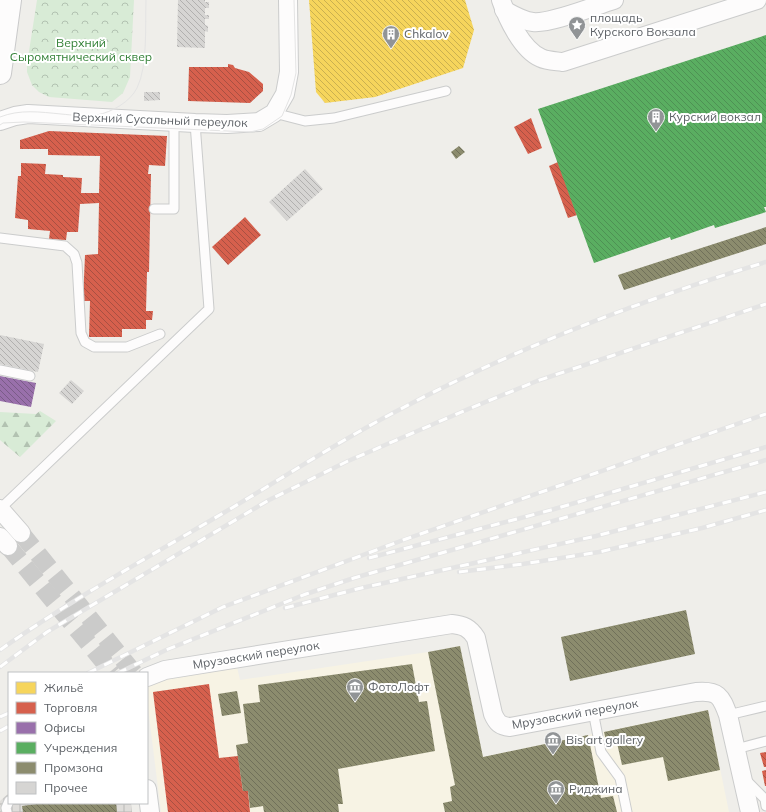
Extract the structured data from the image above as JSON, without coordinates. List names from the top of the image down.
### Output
{
  "streets": {
    "street": ["Верхний Сусальный переулок", "Мрузовский переулок"]
  },
  "parks": ["Верхний Сыромятнический сквер"],
  "places": {
    "place": ["площадь Курского Вокзала"],
    "building": ["Chkalov", "Курский вокзал"],
    "museum": ["ФотоЛофт", "Bis art gallery", "Риджина"]
  },
  "legend": [
    "Жильё",
    "Торговля",
    "Офисы",
    "Учреждения",
    "Промзона",
    "Прочее"
  ]
}
